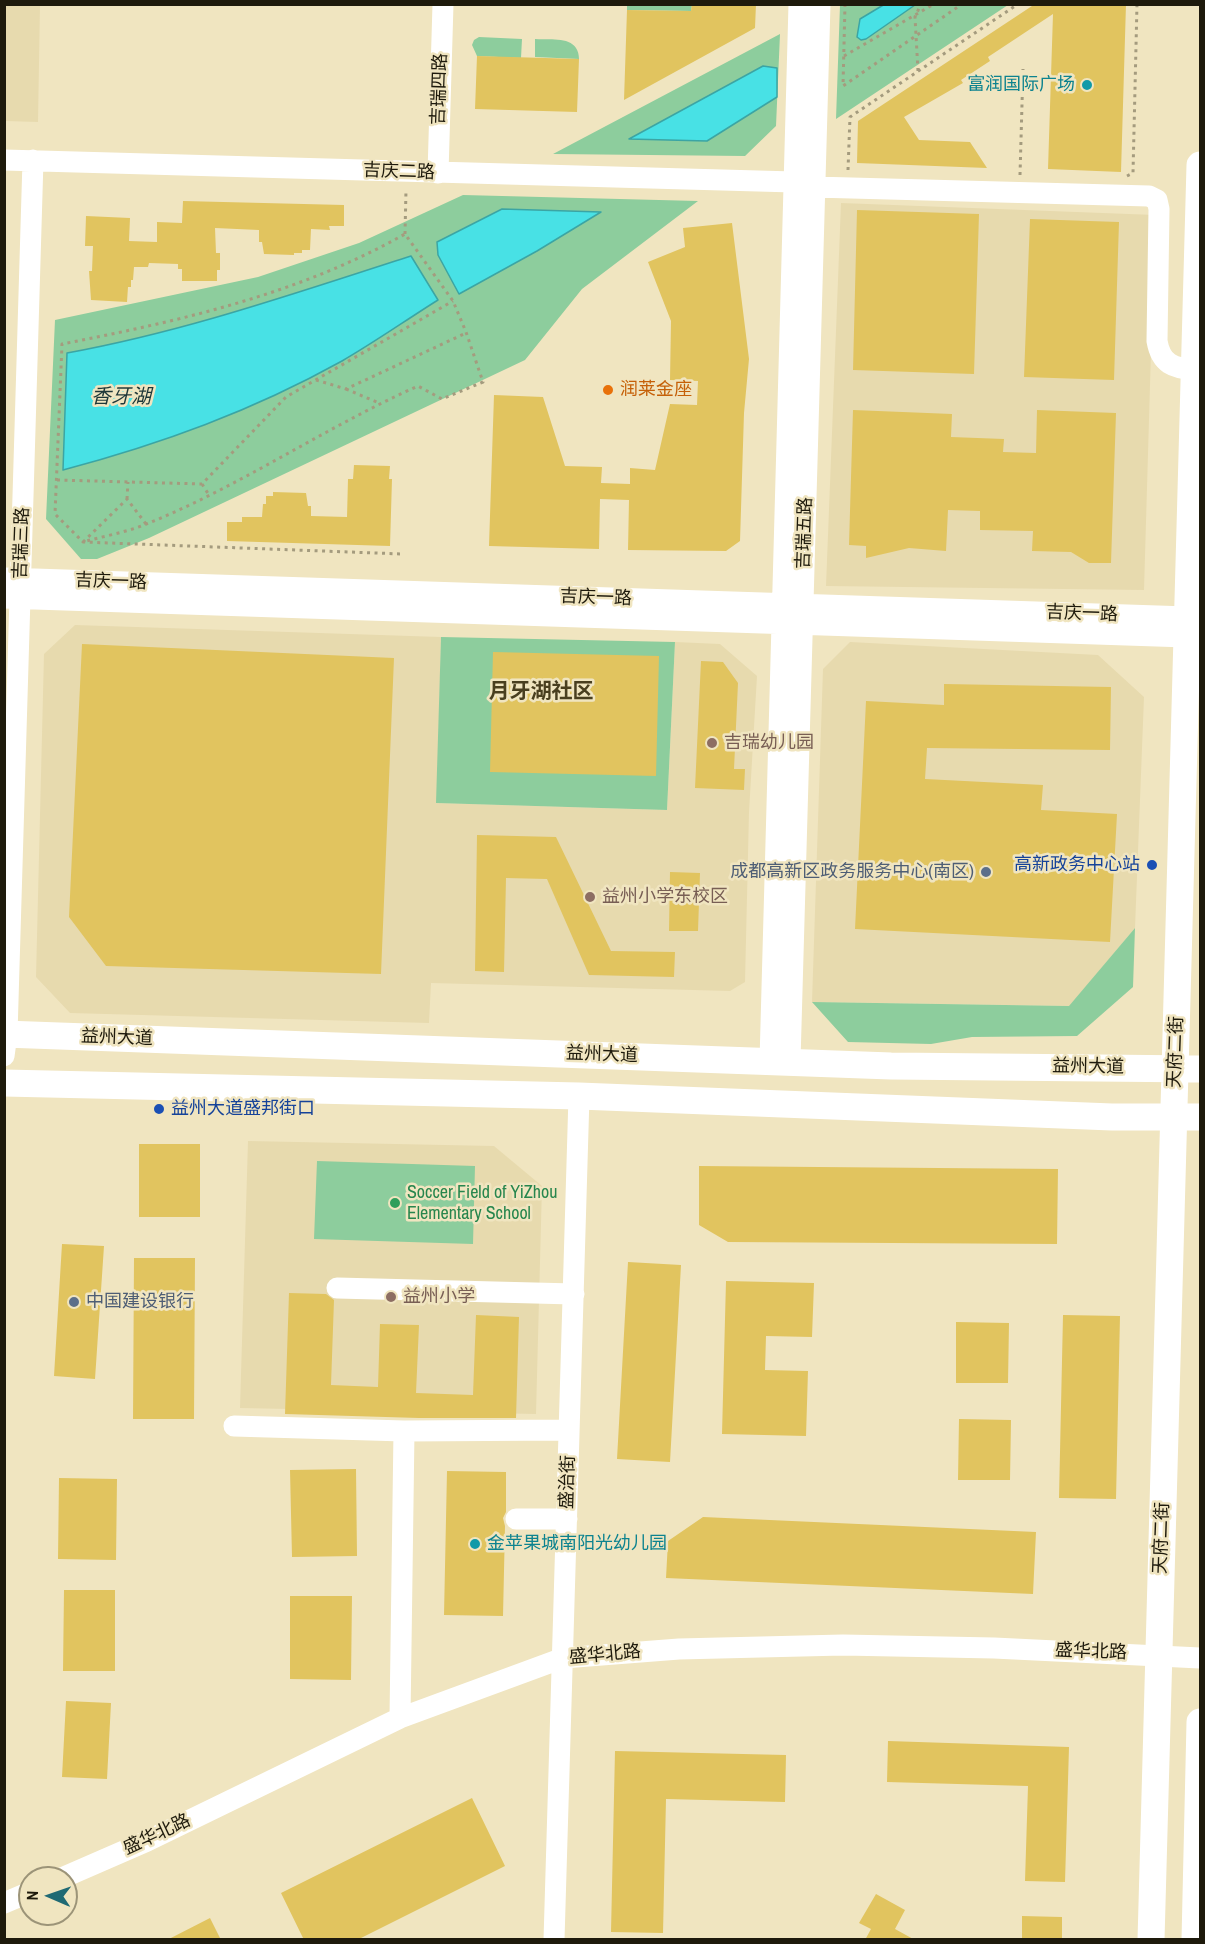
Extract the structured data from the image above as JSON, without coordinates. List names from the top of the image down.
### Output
{
  "streets": {
    "main road": ["益州大道", "天府二街"],
    "street": [
      "吉瑞四路",
      "吉庆二路",
      "吉瑞五路",
      "吉瑞三路",
      "吉庆一路",
      "盛治街",
      "盛华北路"
    ]
  },
  "crossings": [
    ["吉瑞四路", "吉庆二路"],
    ["吉庆二路", "吉瑞五路"],
    ["吉庆二路", "吉瑞三路"],
    ["吉庆二路", "天府二街"],
    ["吉瑞五路", "吉庆一路"],
    ["吉瑞五路", "益州大道"],
    ["吉瑞三路", "吉庆一路"],
    ["吉瑞三路", "益州大道"],
    ["吉庆一路", "天府二街"],
    ["益州大道", "天府二街"],
    ["天府二街", "盛华北路"],
    ["盛治街", "盛华北路"]
  ],
  "districts": ["月牙湖社区"],
  "water": ["香牙湖"],
  "places": [
    "富润国际广场",
    "润莱金座",
    "吉瑞幼儿园",
    "高新政务中心站",
    "成都高新区政务服务中心(南区)",
    "益州小学东校区",
    "益州大道盛邦街口",
    "Soccer Field of YiZhou Elementary School",
    "益州小学",
    "中国建设银行",
    "金苹果城南阳光幼儿园"
  ],
  "north": "left"
}
